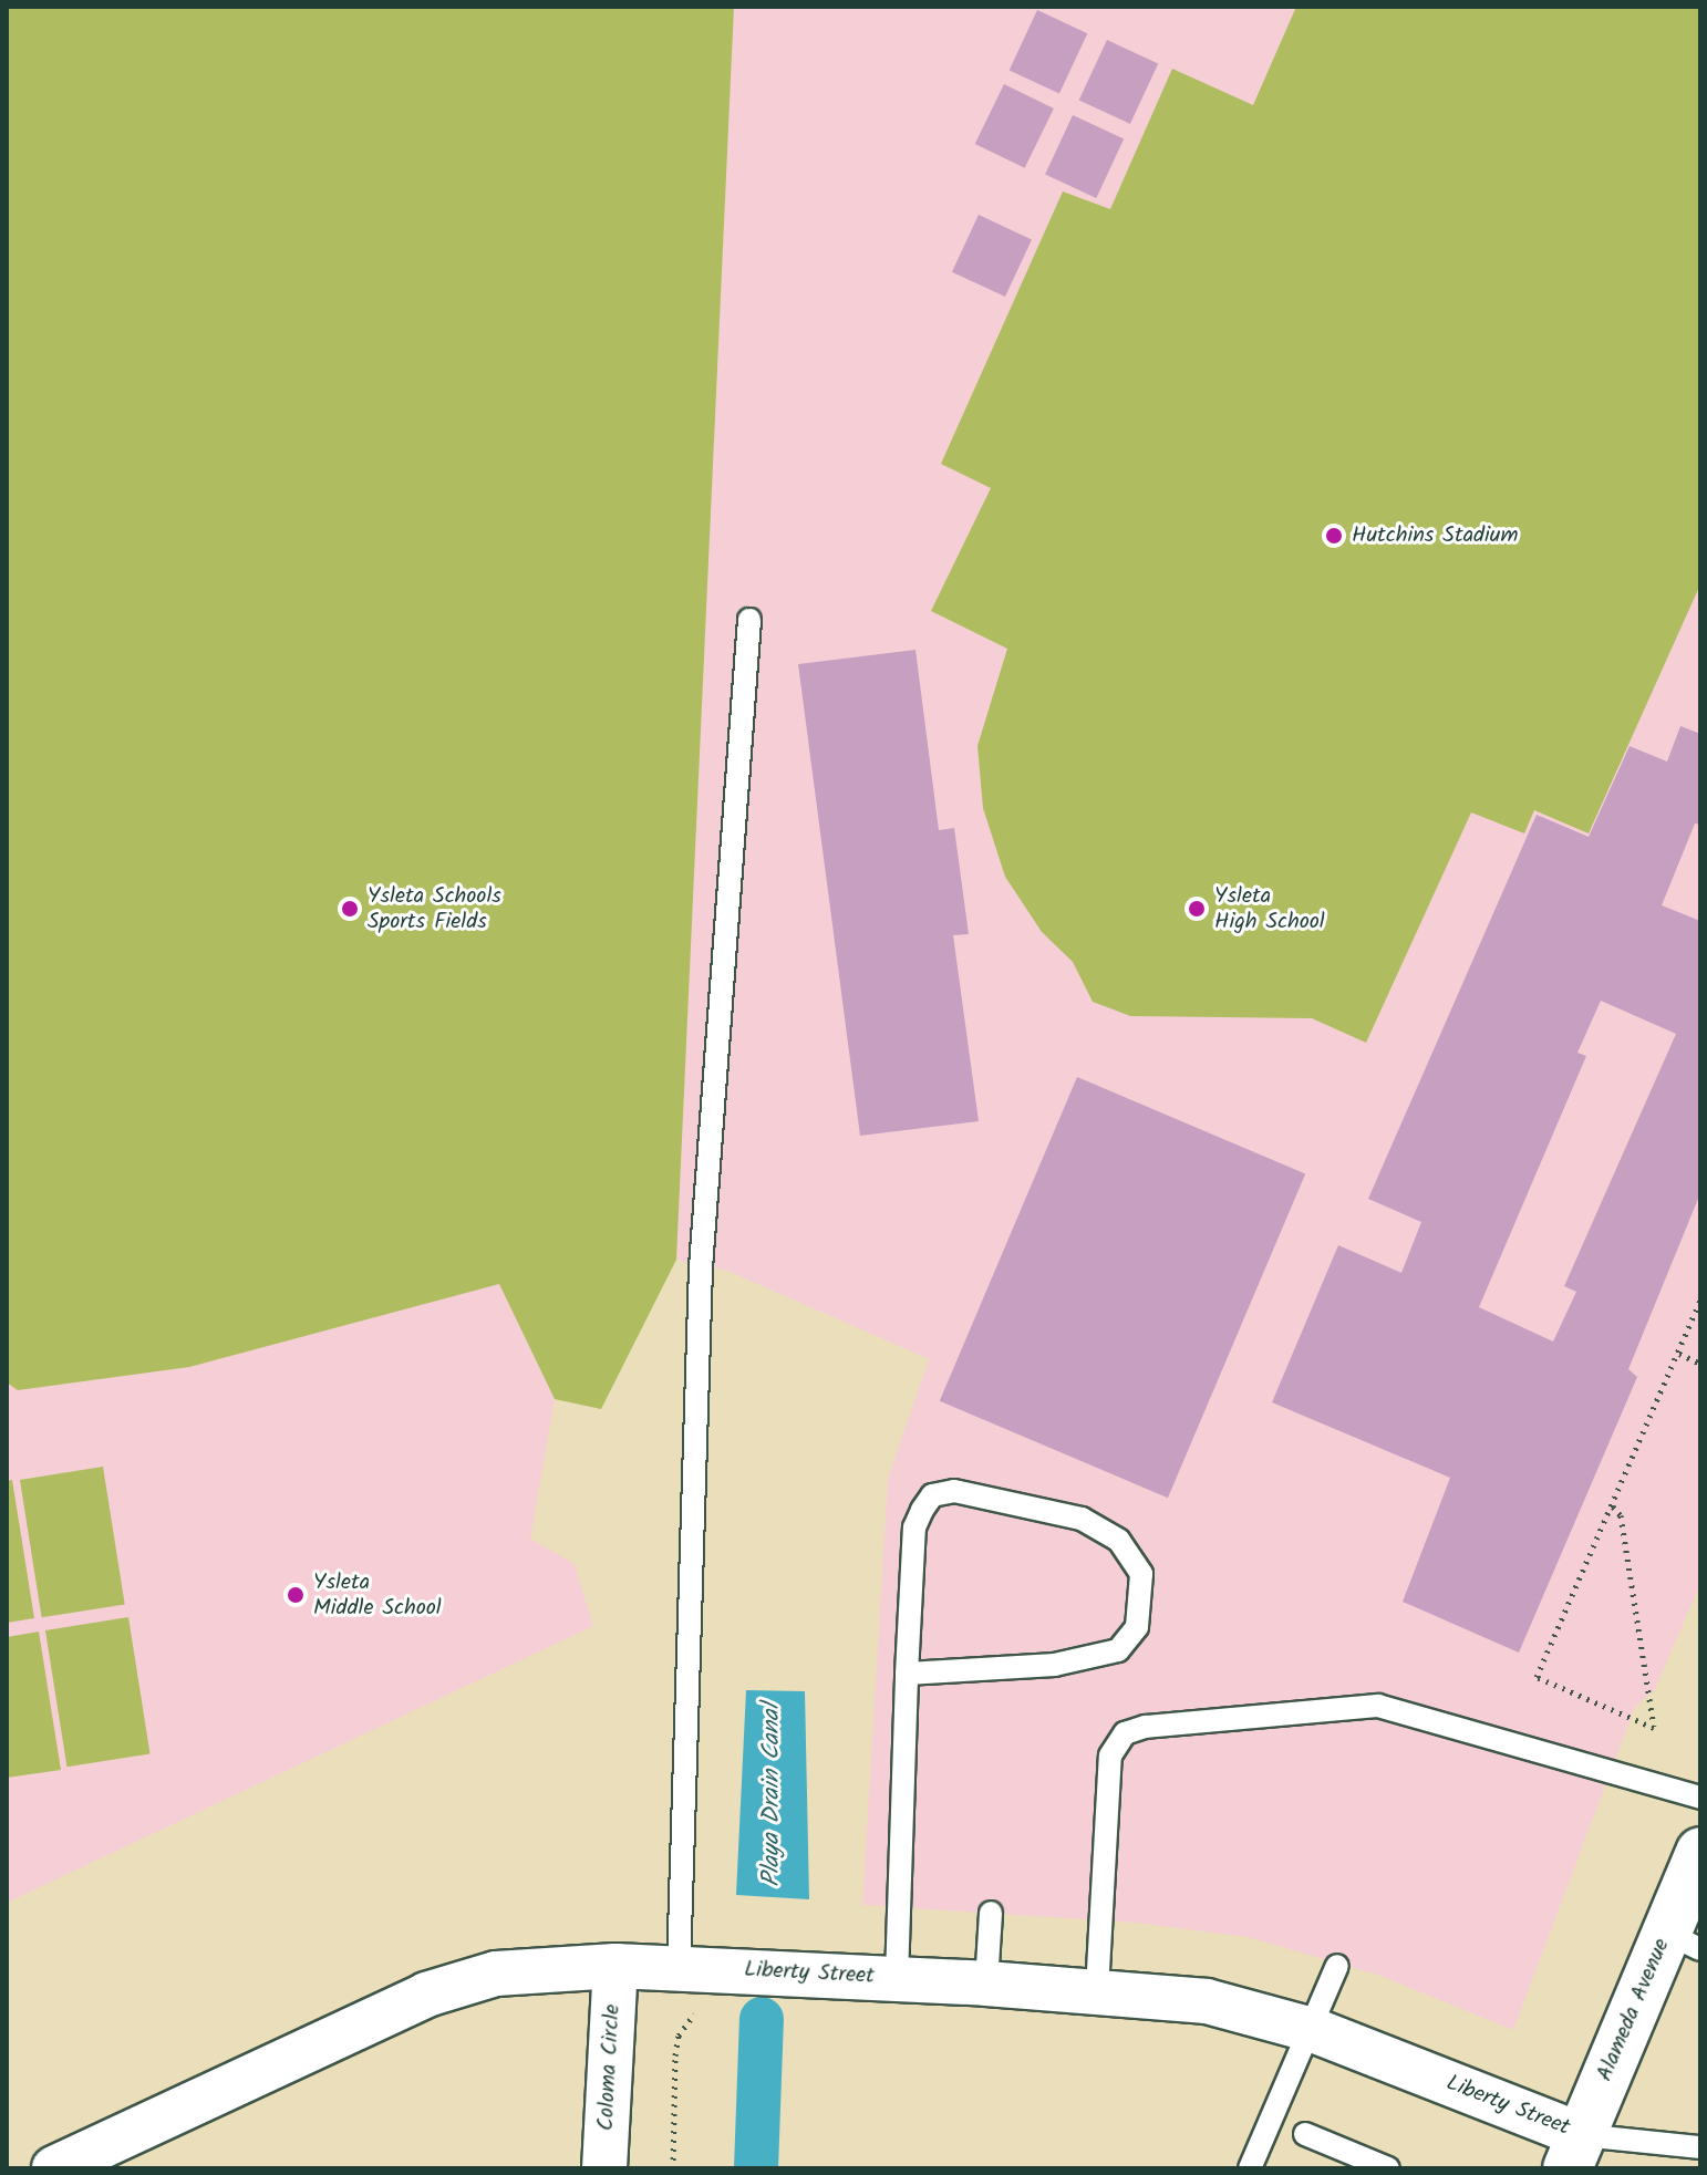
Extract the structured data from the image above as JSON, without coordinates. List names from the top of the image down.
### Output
{
  "streets": {
    "main road": ["Alameda Avenue"],
    "street": ["Liberty Street", "Coloma Circle"]
  },
  "crossings": [
    ["Liberty Street", "Alameda Avenue"],
    ["Liberty Street", "Coloma Circle"]
  ],
  "water": ["Playa Drain Canal"],
  "places": [
    "Hutchins Stadium",
    "Ysleta Schools Sports Fields",
    "Ysleta High School",
    "Ysleta Middle School"
  ]
}
